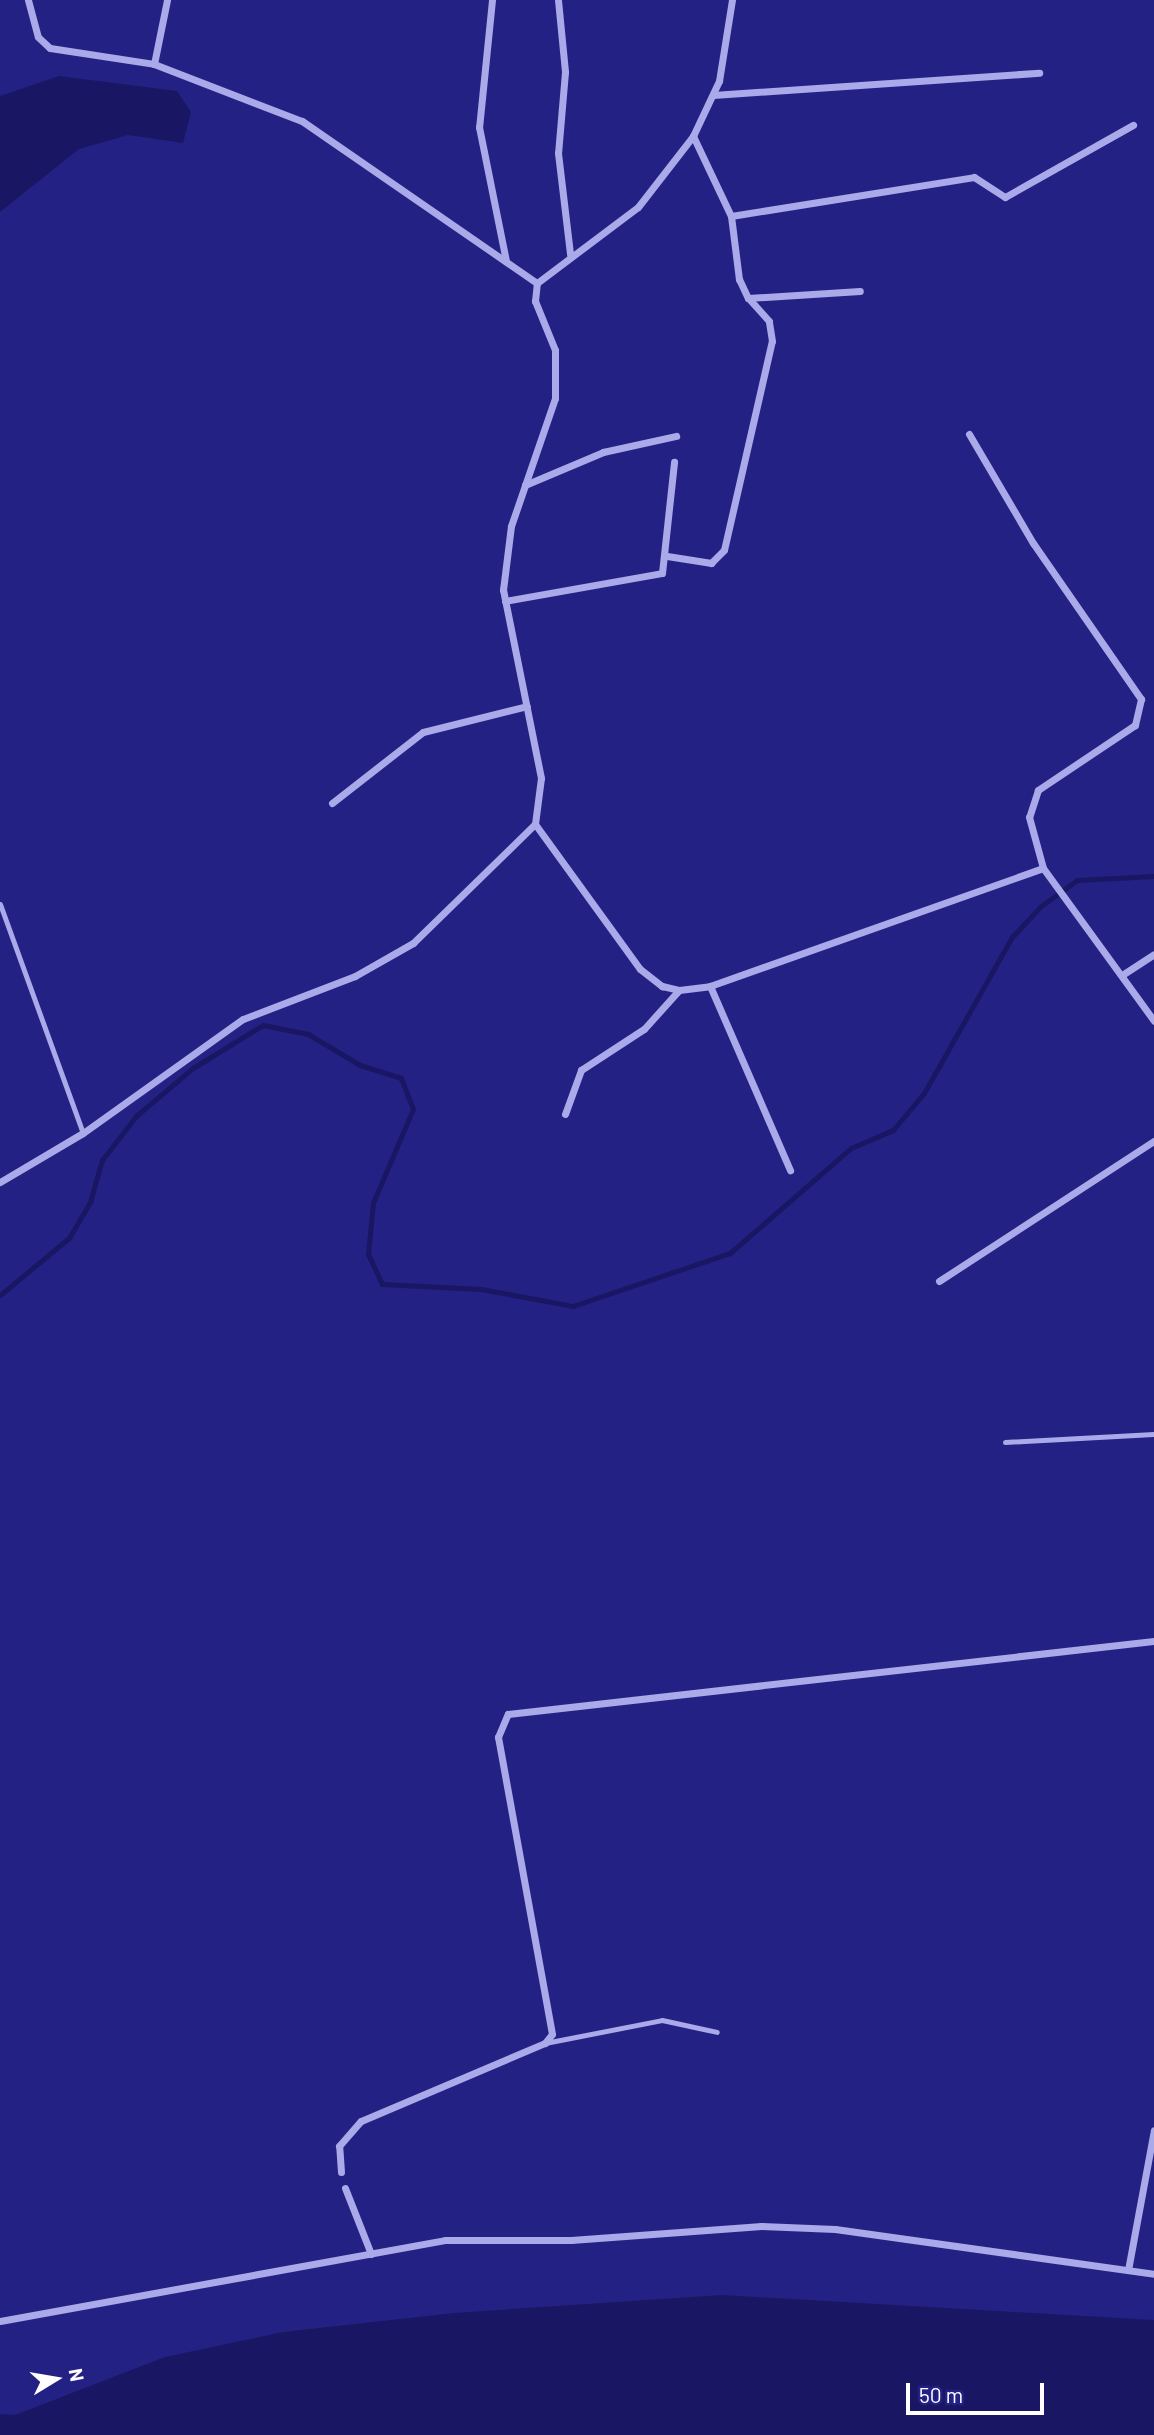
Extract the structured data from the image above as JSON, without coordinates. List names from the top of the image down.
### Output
{
  "scale_bar": "50 m",
  "north": "right"
}
